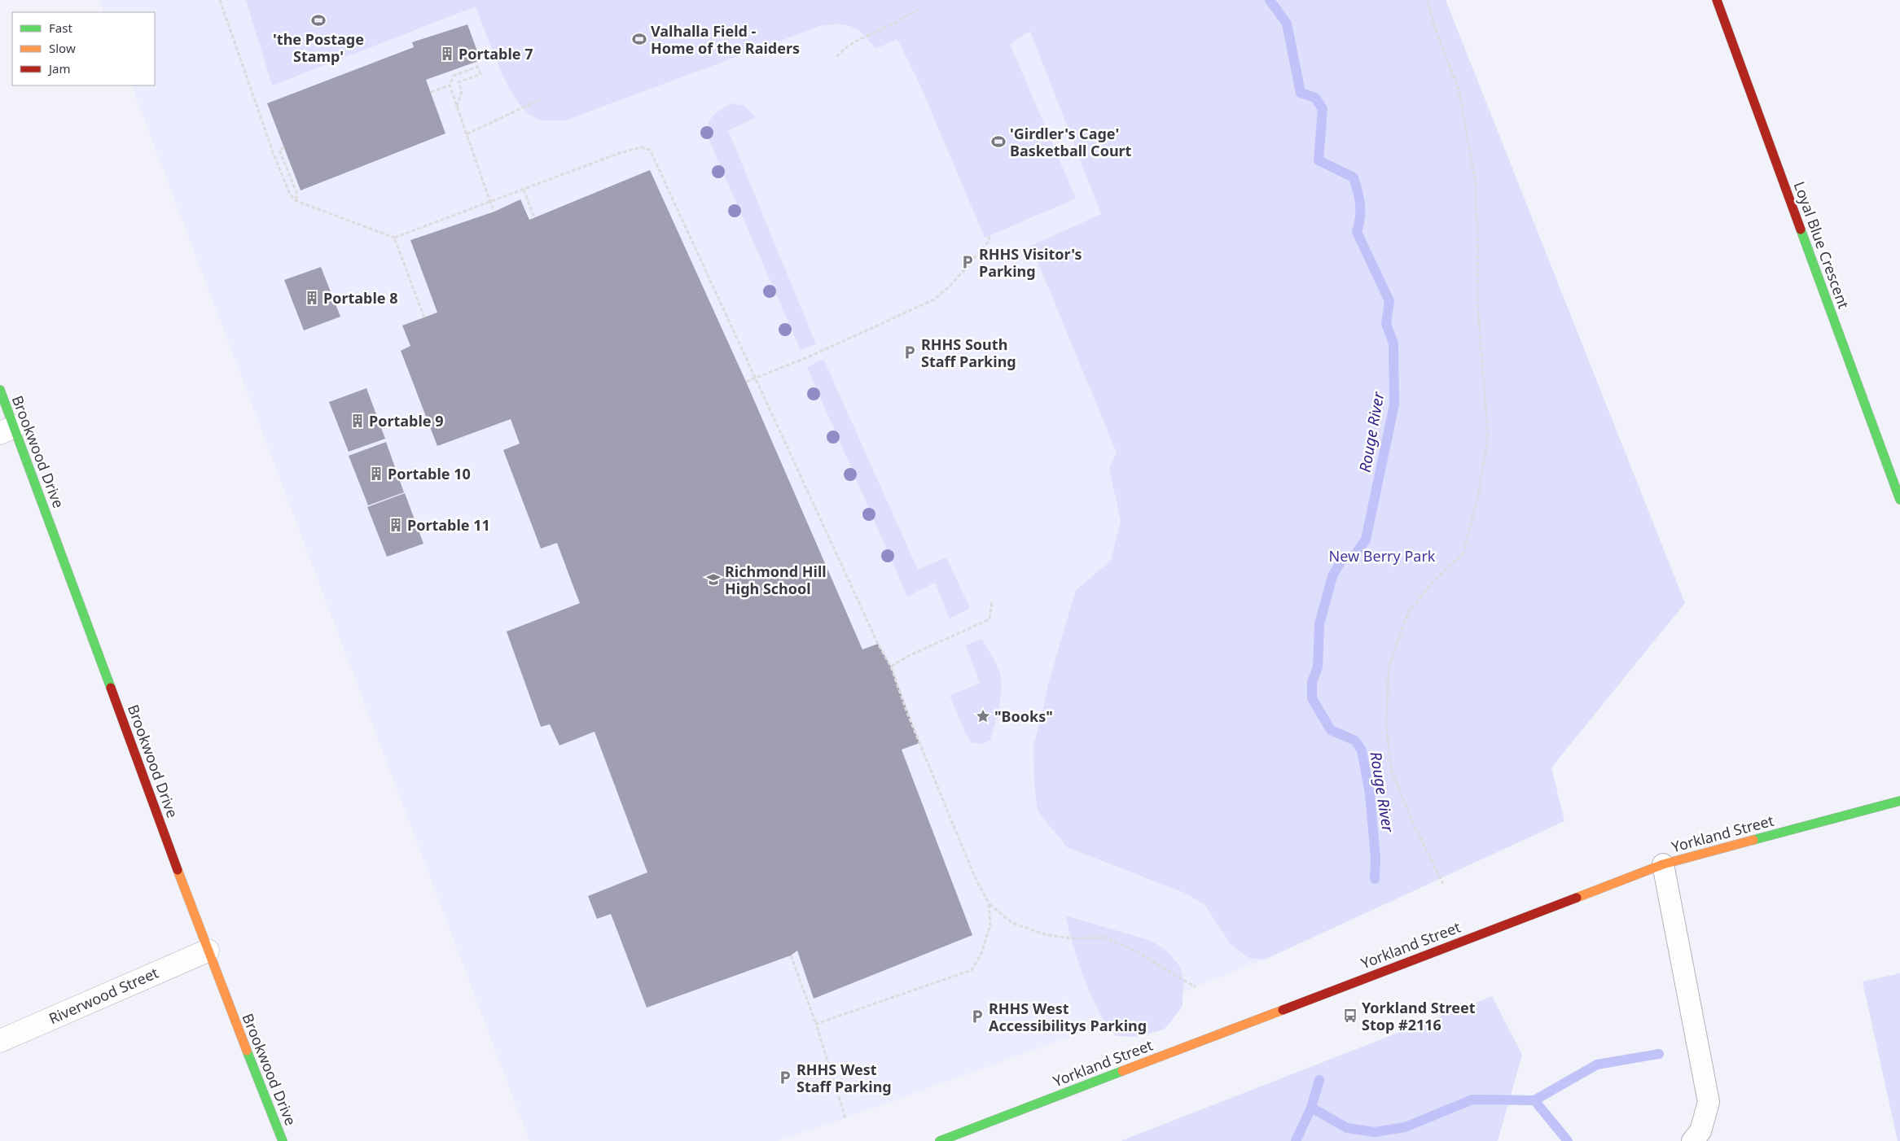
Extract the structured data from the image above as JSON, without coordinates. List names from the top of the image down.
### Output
{
  "streets": {
    "street": [
      "Loyal Blue Crescent",
      "Brookwood Drive",
      "Yorkland Street",
      "Riverwood Street"
    ]
  },
  "crossings": [
    ["Brookwood Drive", "Riverwood Street"]
  ],
  "water": ["Rouge River"],
  "parks": ["New Berry Park"],
  "places": {
    "sports": ["'the Postage Stamp'", "Valhalla Field - Home of the Raiders", "'Girdler's Cage' Basketball Court"],
    "building": [
      "Portable 7",
      "Portable 8",
      "Portable 9",
      "Portable 10",
      "Portable 11"
    ],
    "parking": [
      "RHHS Visitor's Parking",
      "RHHS South Staff Parking",
      "RHHS West Accessibilitys Parking",
      "RHHS West Staff Parking"
    ],
    "school or university": ["Richmond Hill High School"],
    "place": ["\"Books\""],
    "bus stop": ["Yorkland Street Stop #2116"]
  },
  "legend": ["Fast", "Slow", "Jam"]
}
